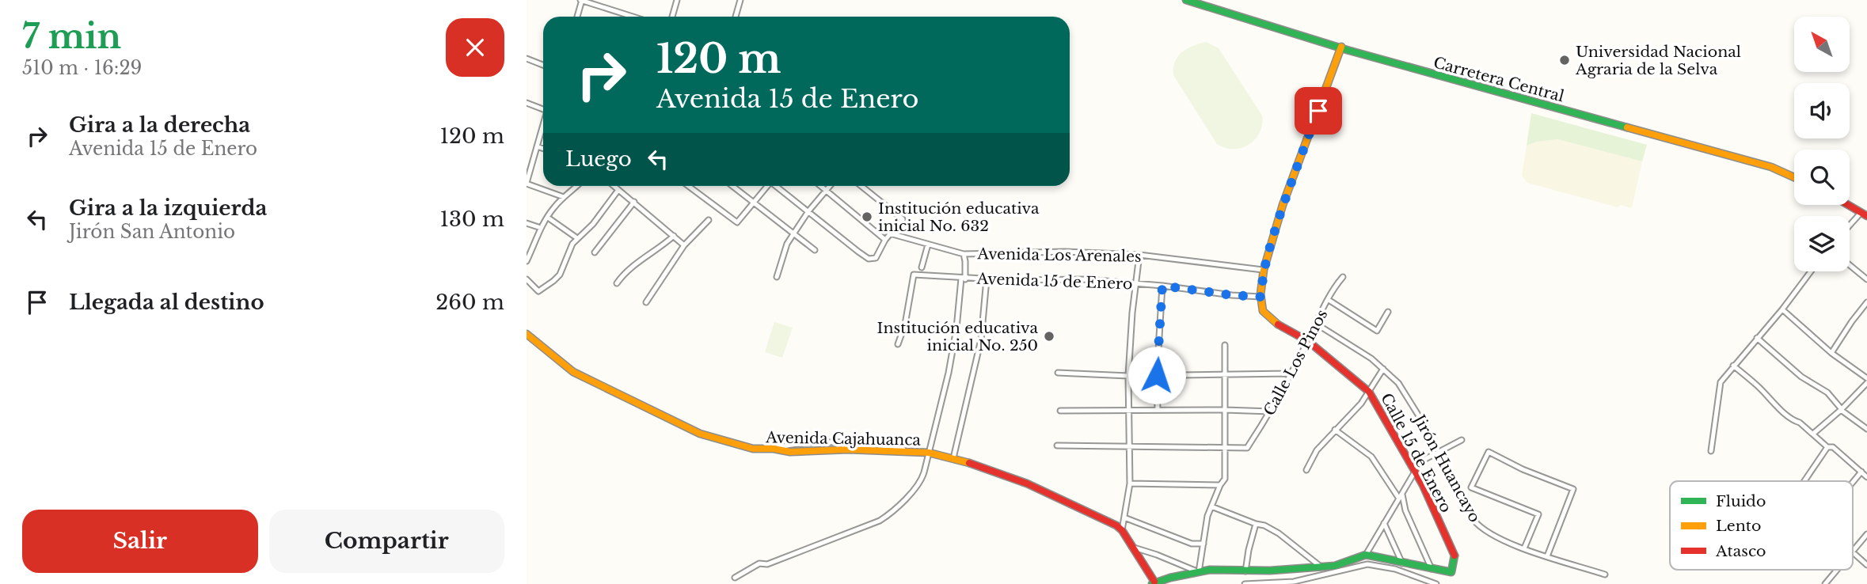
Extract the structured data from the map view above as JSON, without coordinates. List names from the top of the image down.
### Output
{
  "streets": {
    "main road": ["Carretera Central", "Avenida Cajahuanca", "Calle 15 de Enero"],
    "street": [
      "Avenida Los Arenales",
      "Avenida 15 de Enero",
      "Calle Los Pinos",
      "Jirón Huancayo"
    ]
  },
  "crossings": [
    ["Avenida 15 de Enero", "Calle 15 de Enero"],
    ["Calle Los Pinos", "Calle 15 de Enero"],
    ["Calle Los Pinos", "Jirón Huancayo"]
  ],
  "places": ["Universidad Nacional Agraria de la Selva", "Institución educativa inicial No. 632", "Institución educativa inicial No. 250"],
  "legend": ["Fluido", "Lento", "Atasco"],
  "north": "top left",
  "page": {
    "heading": ["7 min", "510 m · 16:29"],
    "turn": ["120 m", "Avenida 15 de Enero"],
    "list": [
      {
        "name": "Gira a la derecha",
        "note": "Avenida 15 de Enero",
        "value": "120 m"
      },
      {
        "name": "Gira a la izquierda",
        "note": "Jirón San Antonio",
        "value": "130 m"
      },
      {
        "name": "Llegada al destino",
        "value": "260 m"
      }
    ],
    "then": "Luego",
    "buttons": ["Salir", "Compartir"]
  }
}
